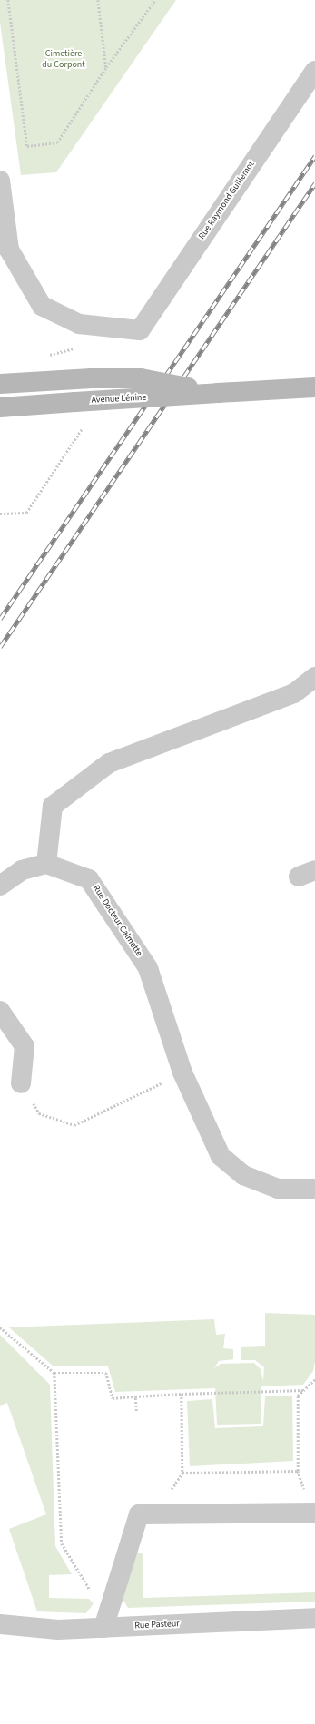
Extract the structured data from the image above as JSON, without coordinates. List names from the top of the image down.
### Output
{
  "streets": {
    "main road": ["Avenue Lénine"],
    "street": ["Rue Raymond Guillemot", "Rue Docteur Calmette", "Rue Pasteur"]
  },
  "parks": ["Cimetière du Corpont"]
}
